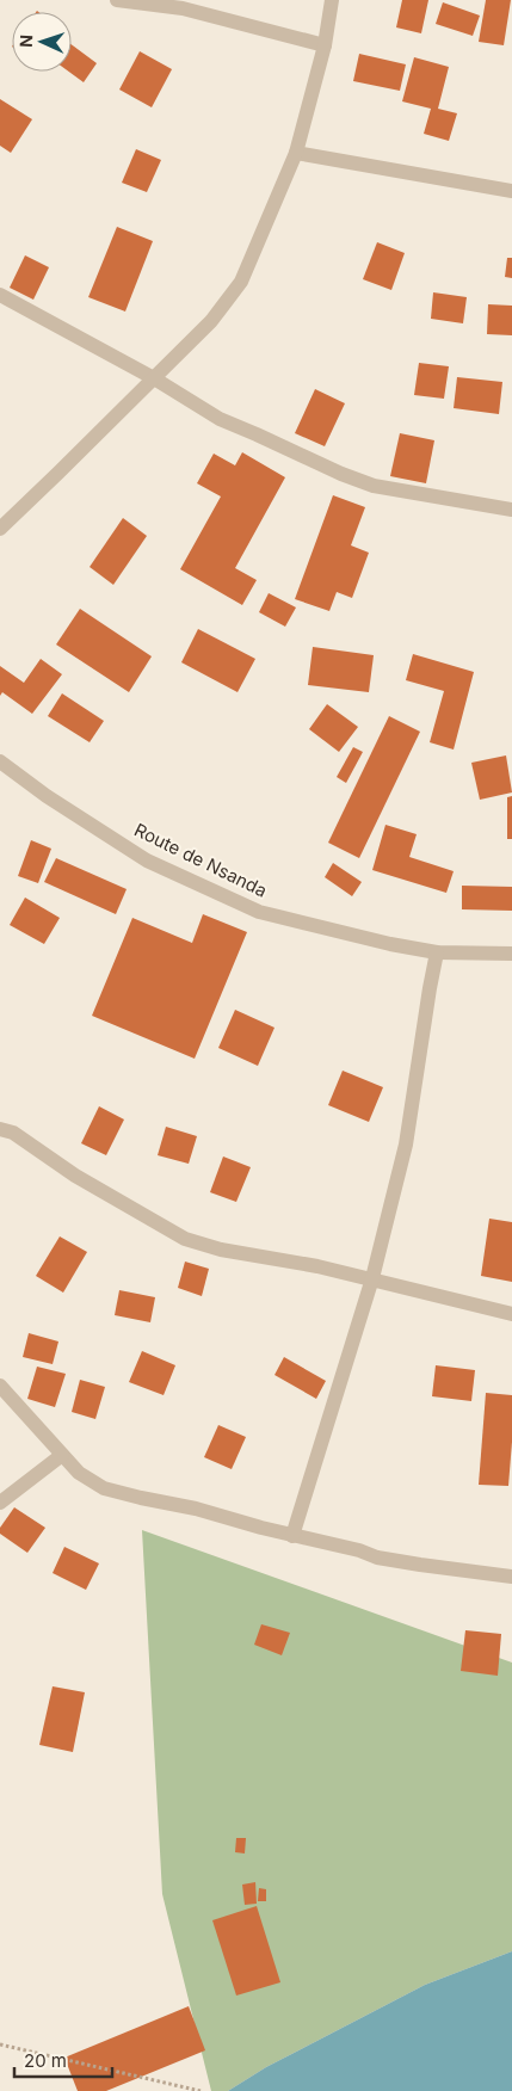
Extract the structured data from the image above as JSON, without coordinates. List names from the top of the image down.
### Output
{
  "streets": {
    "street": ["Route de Nsanda"]
  },
  "scale_bar": "20 m",
  "north": "left"
}
